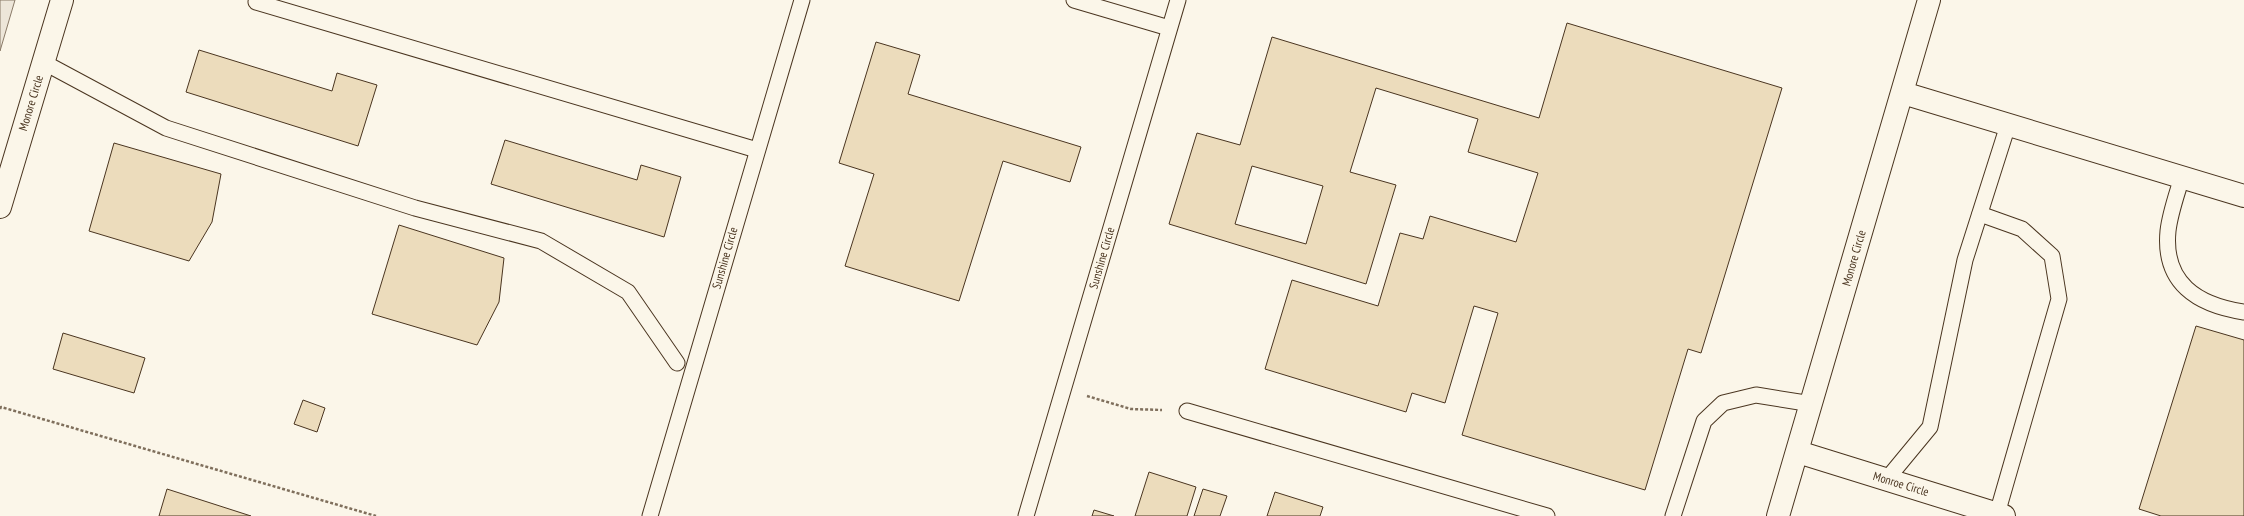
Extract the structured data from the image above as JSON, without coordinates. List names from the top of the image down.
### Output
{
  "streets": {
    "street": ["Monore Circle", "Monroe Circle"],
    "lane": ["Sunshine Circle"]
  },
  "crossings": [
    ["Monore Circle", "Monroe Circle"]
  ]
}
